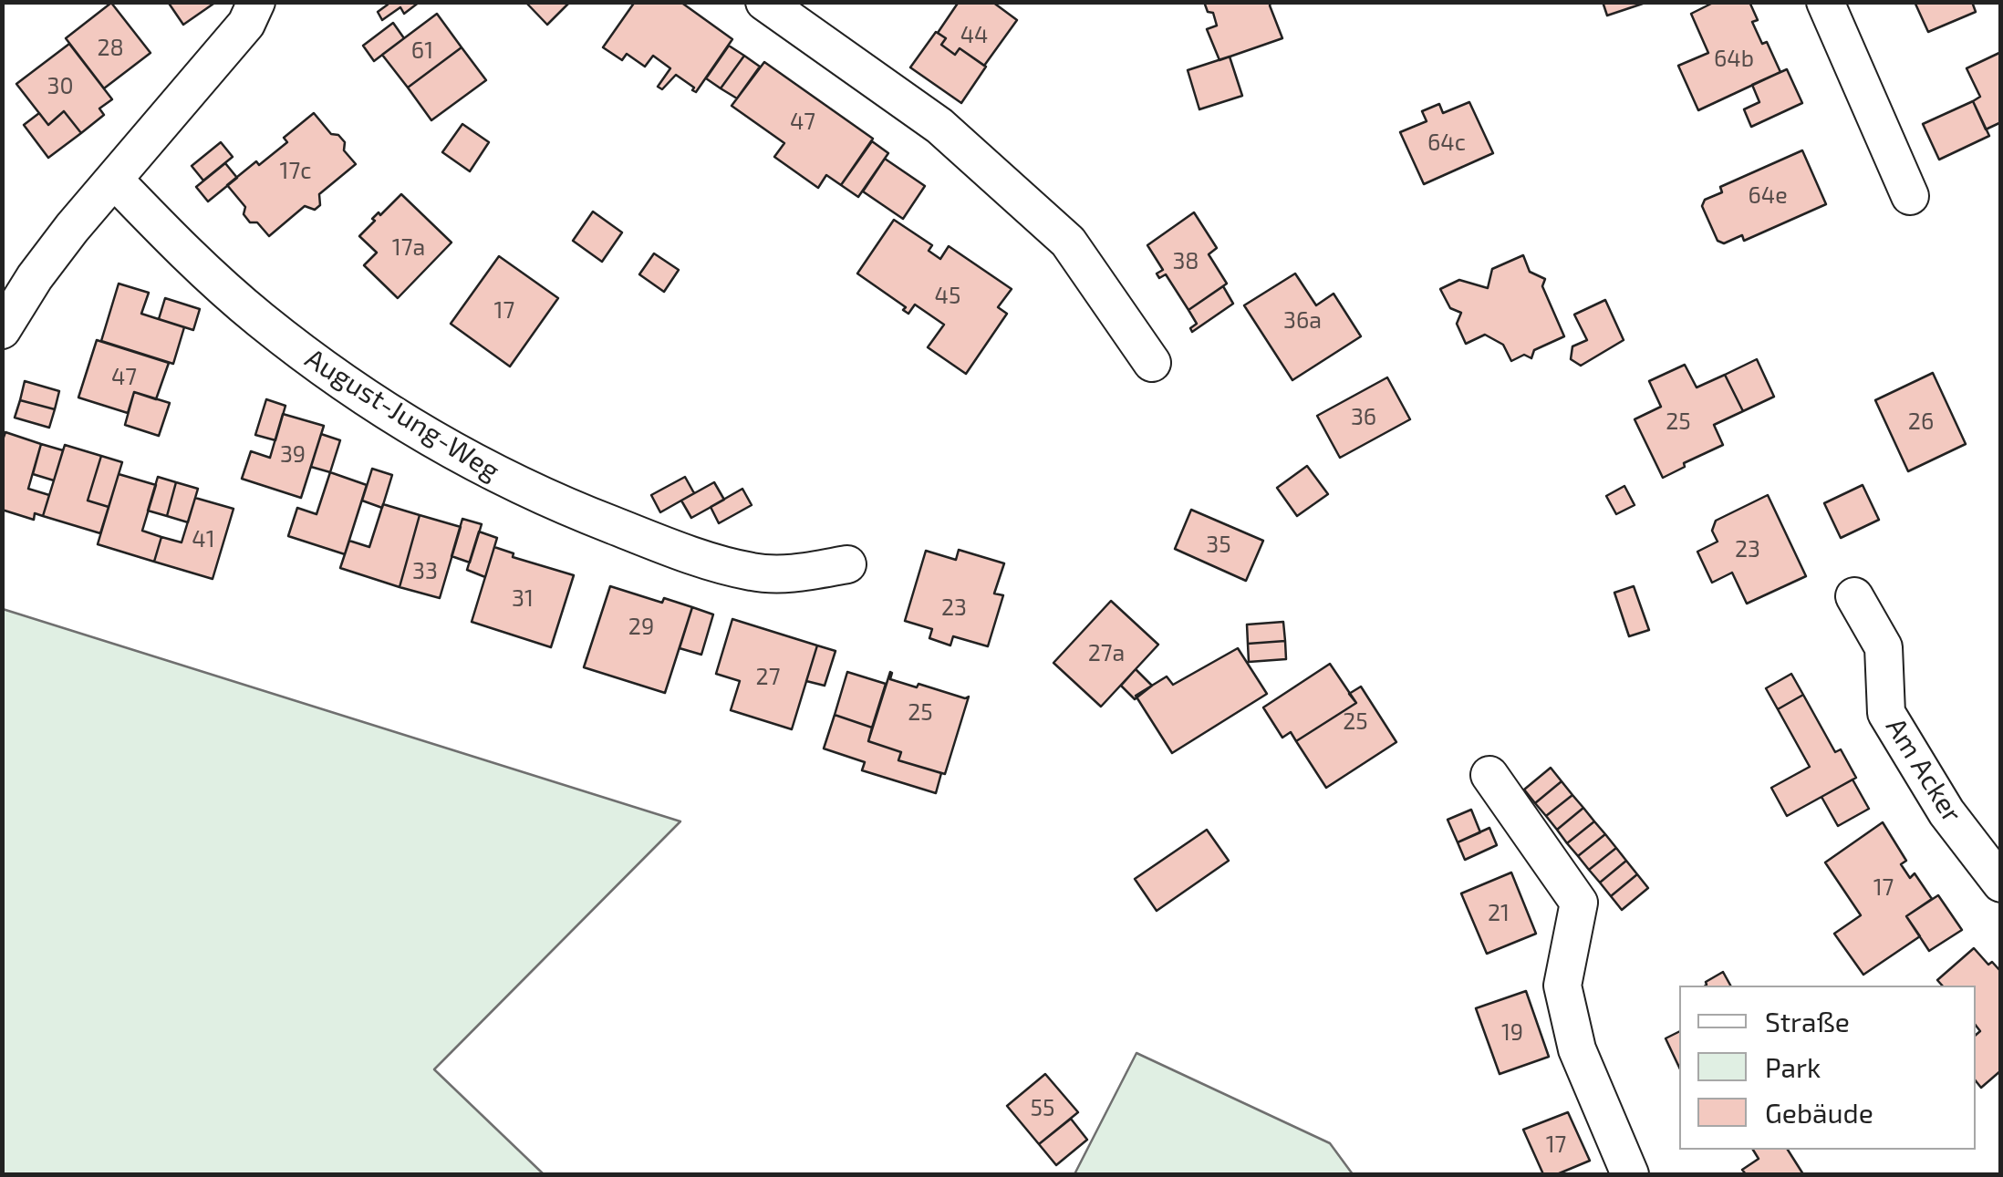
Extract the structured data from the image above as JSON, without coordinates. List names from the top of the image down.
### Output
{
  "streets": {
    "street": ["August-Jung-Weg", "Am Acker"]
  },
  "house_numbers": [
    "44",
    "28",
    "61",
    "64b",
    "30",
    "47",
    "64c",
    "17c",
    "64e",
    "17a",
    "38",
    "45",
    "17",
    "36a",
    "47",
    "36",
    "25",
    "26",
    "39",
    "41",
    "35",
    "23",
    "33",
    "31",
    "23",
    "29",
    "27a",
    "27",
    "25",
    "25",
    "17",
    "21",
    "19",
    "55",
    "17"
  ],
  "legend": ["Straße", "Park", "Gebäude"]
}
